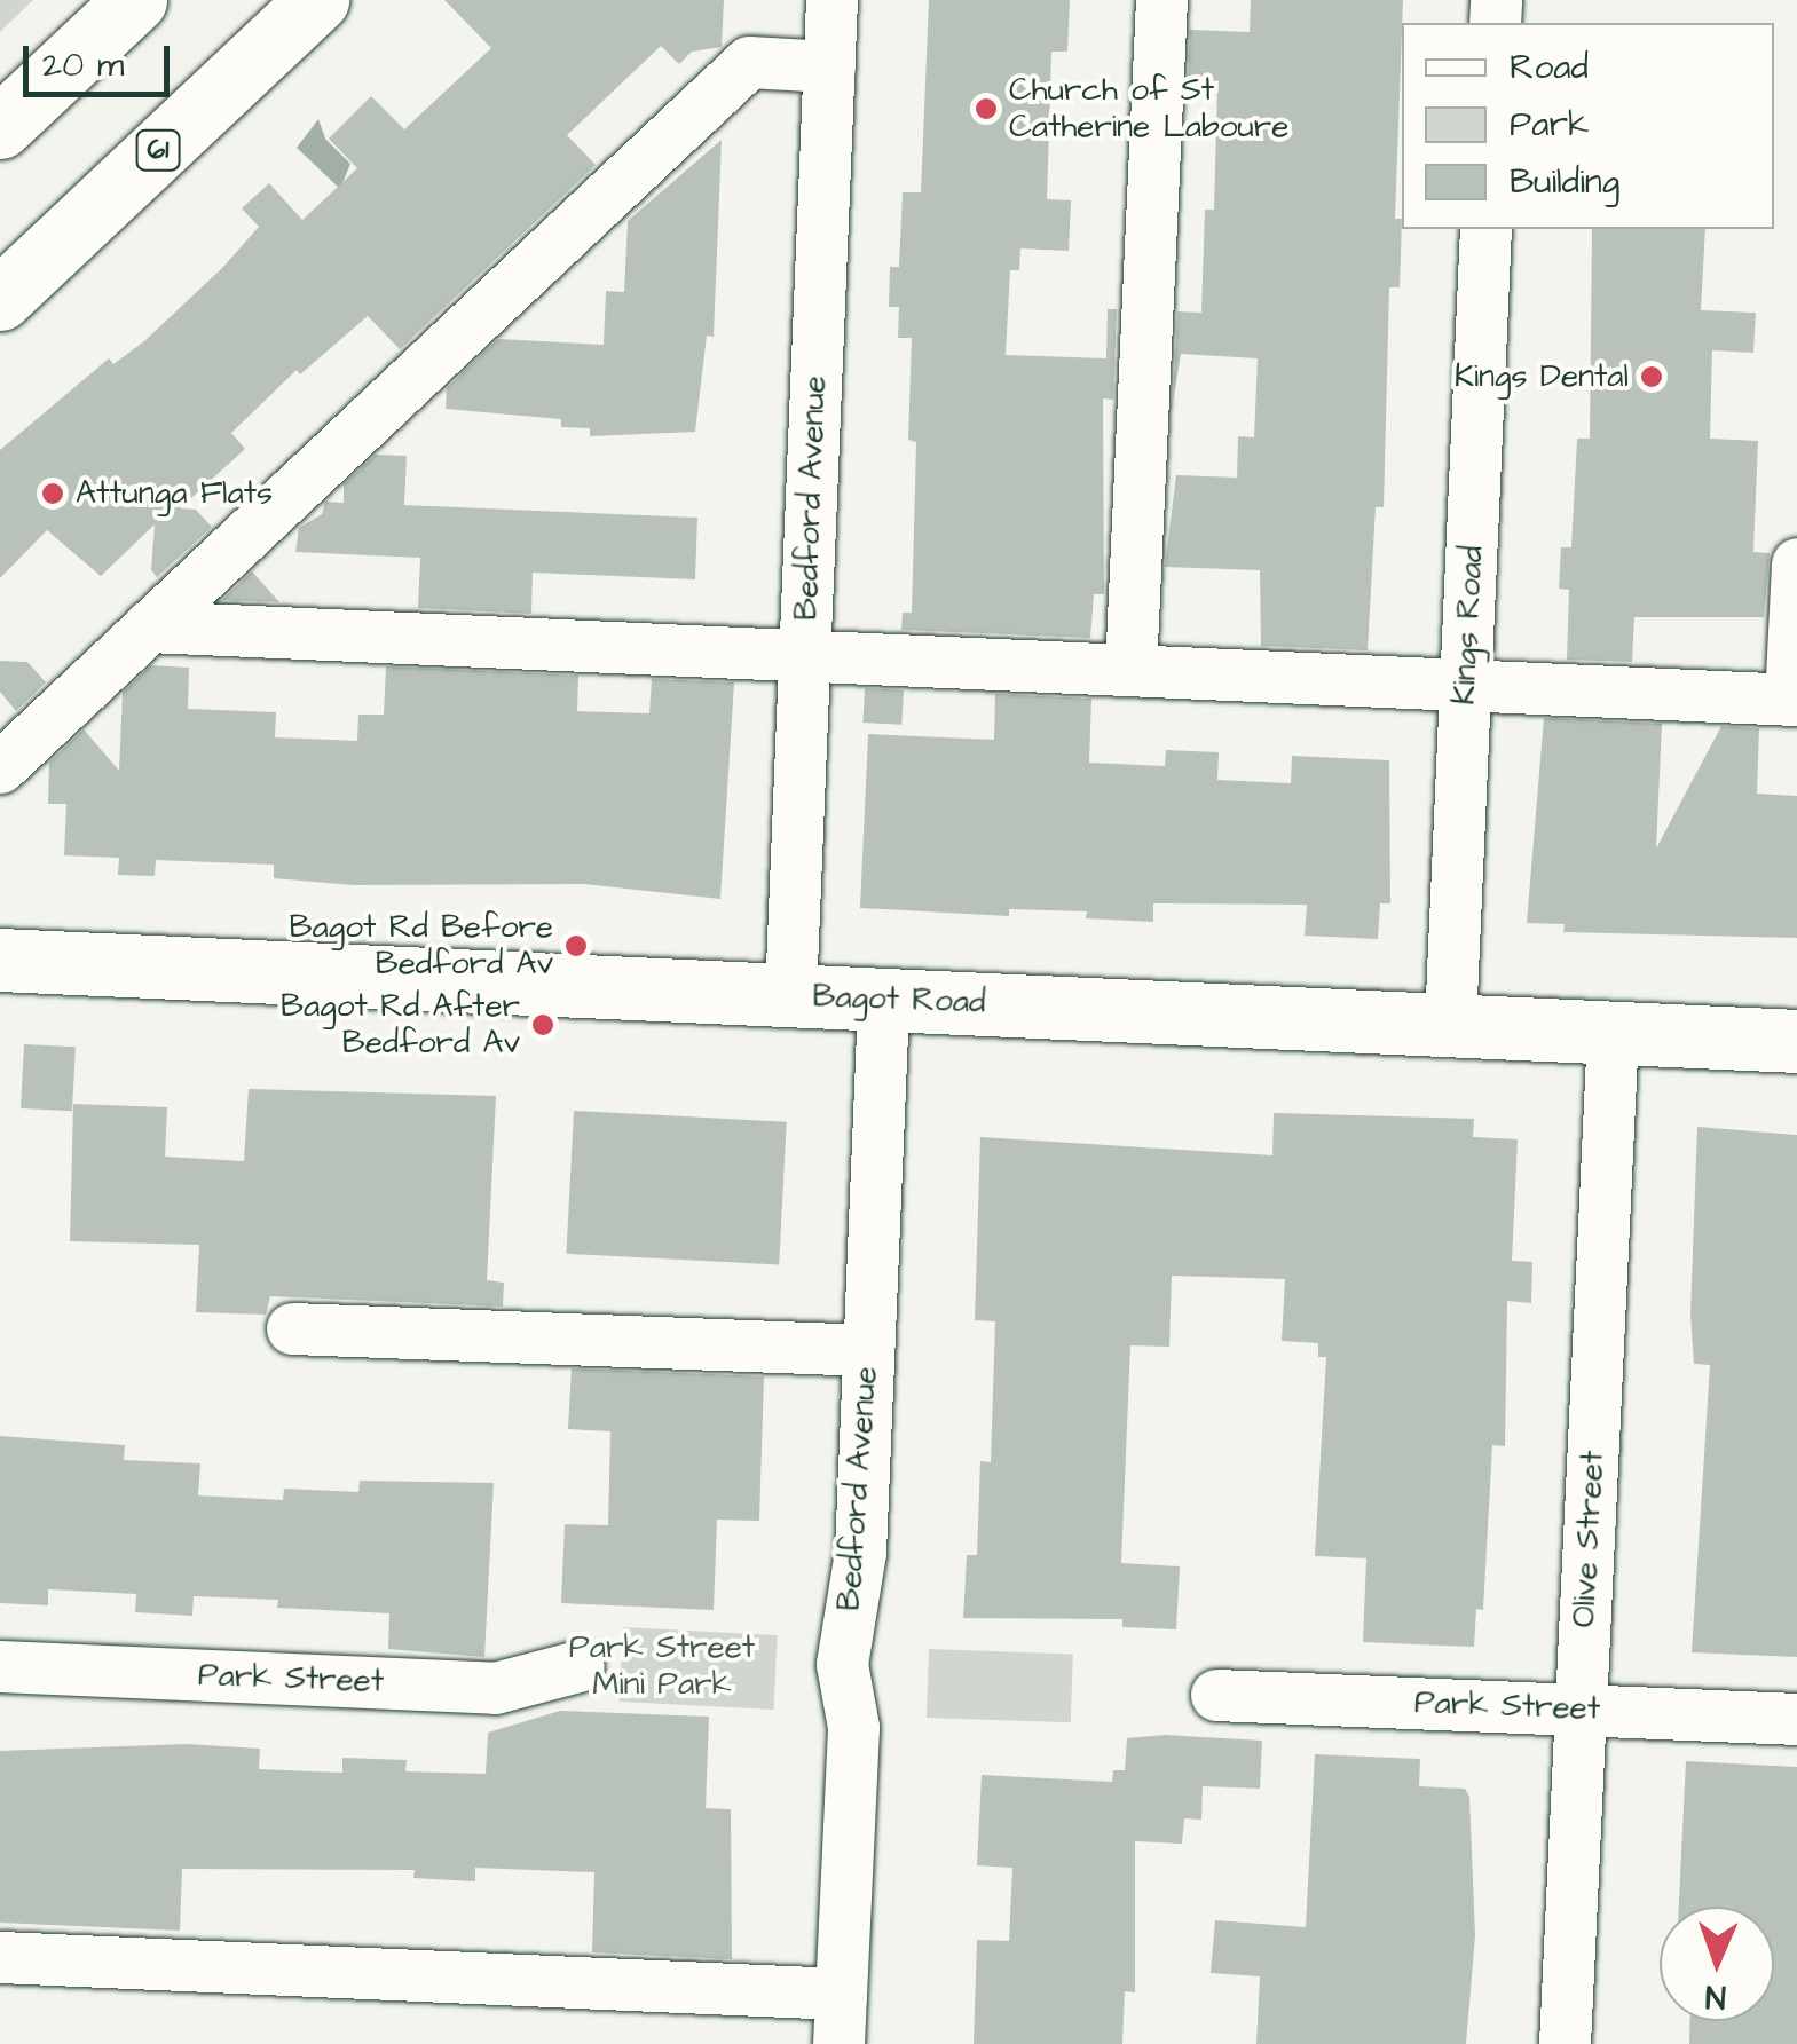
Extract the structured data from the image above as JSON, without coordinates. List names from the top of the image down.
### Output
{
  "streets": {
    "main road": ["61", "Bagot Road"],
    "street": [
      "Bedford Avenue",
      "Kings Road",
      "Olive Street",
      "Park Street"
    ]
  },
  "crossings": [
    ["Bedford Avenue", "Bagot Road"],
    ["Kings Road", "Bagot Road"],
    ["Bagot Road", "Olive Street"],
    ["Olive Street", "Park Street"]
  ],
  "parks": ["Park Street Mini Park"],
  "places": [
    "Church of St Catherine Laboure",
    "Kings Dental",
    "Attunga Flats",
    "Bagot Rd Before Bedford Av",
    "Bagot Rd After Bedford Av"
  ],
  "legend": ["Road", "Park", "Building"],
  "scale_bar": "20 m",
  "north": "bottom"
}
